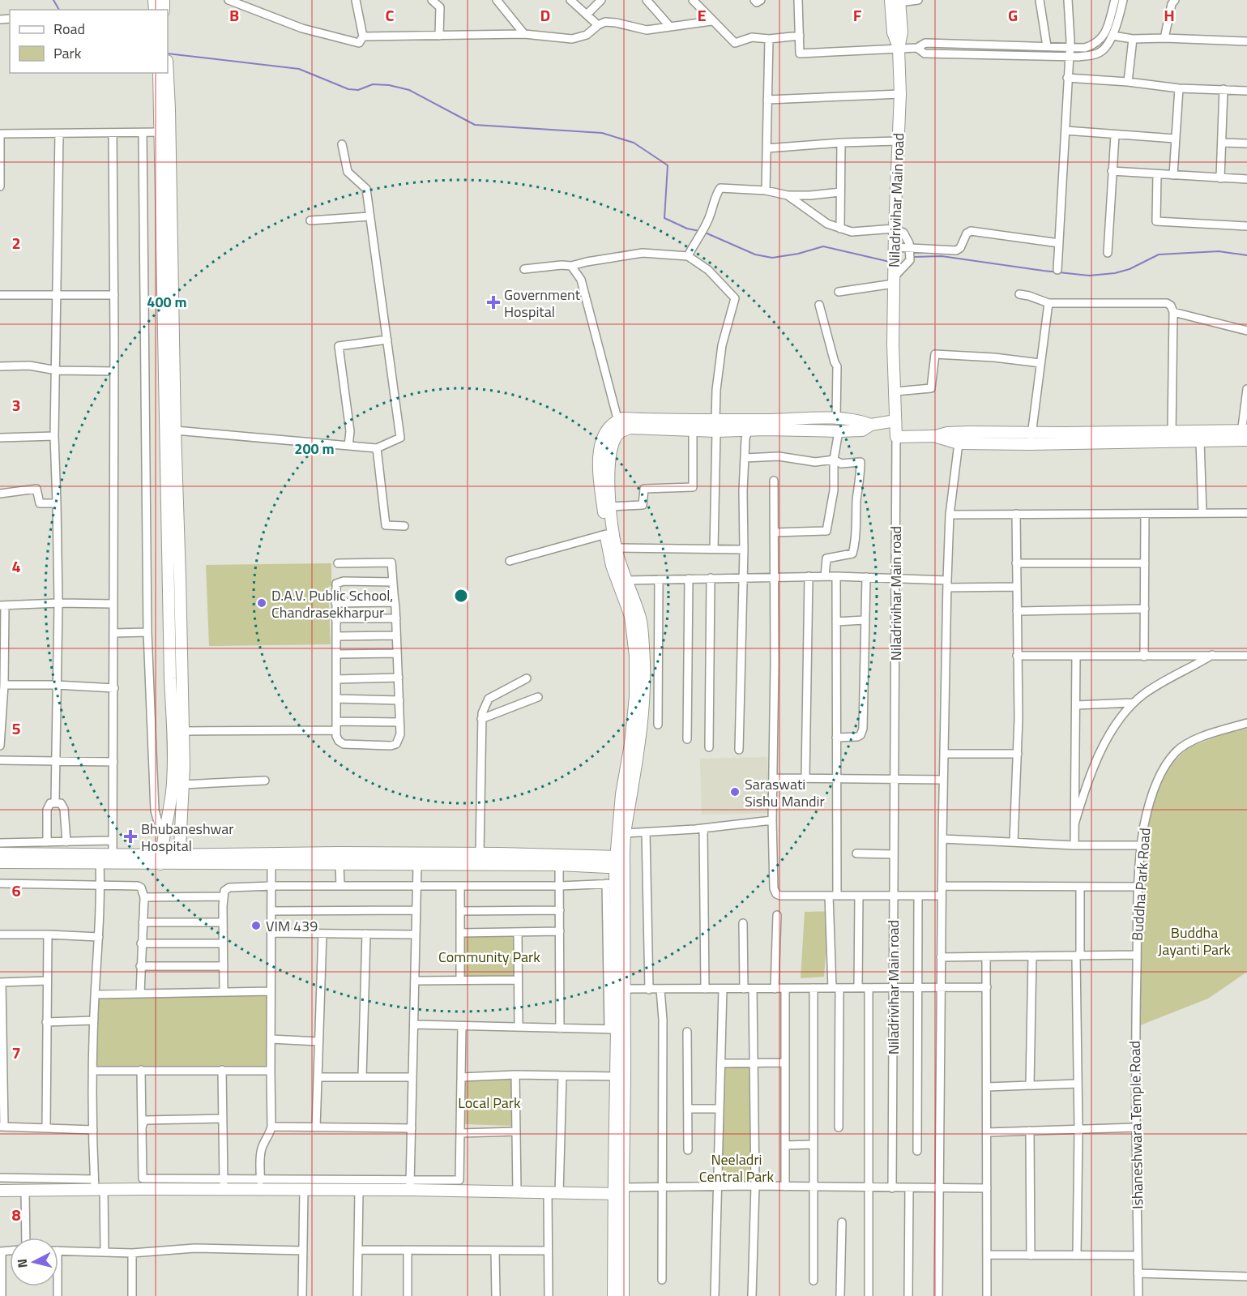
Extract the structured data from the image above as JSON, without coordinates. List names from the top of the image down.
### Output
{
  "streets": {
    "street": ["Niladrivihar Main road", "Buddha Park Road", "Ishaneshwara Temple Road"]
  },
  "crossings": [
    ["Buddha Park Road", "Ishaneshwara Temple Road"]
  ],
  "parks": [
    "Buddha Jayanti Park",
    "Community Park",
    "Local Park",
    "Neeladri Central Park"
  ],
  "places": {
    "health": ["Government Hospital", "Bhubaneshwar Hospital"],
    "other": ["D.A.V. Public School, Chandrasekharpur", "Saraswati Sishu Mandir", "VIM 439"]
  },
  "legend": ["Road", "Park"],
  "north": "left",
  "grid": {
    "columns": [
      "B",
      "C",
      "D",
      "E",
      "F",
      "G",
      "H"
    ],
    "rows": [
      "2",
      "3",
      "4",
      "5",
      "6",
      "7",
      "8"
    ]
  },
  "rings": ["400 m", "200 m"]
}
